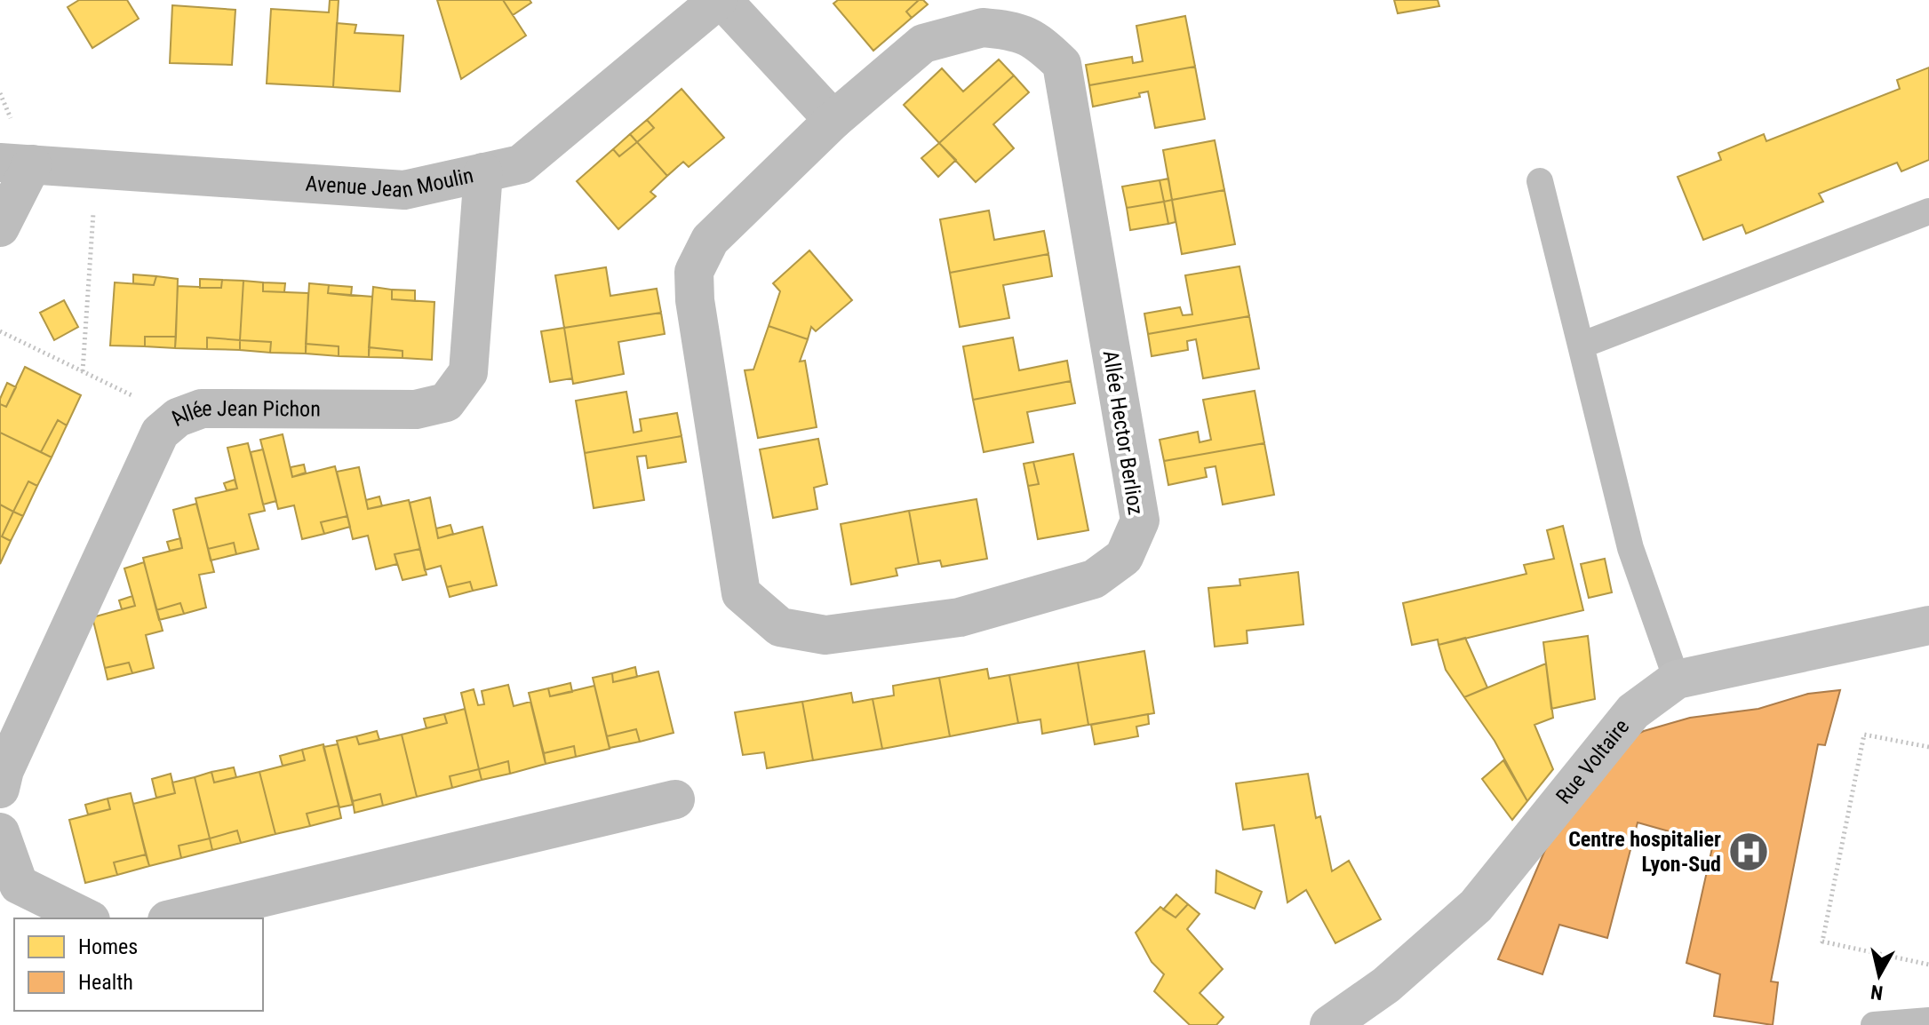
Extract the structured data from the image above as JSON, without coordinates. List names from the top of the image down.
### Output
{
  "streets": {
    "street": [
      "Avenue Jean Moulin",
      "Allée Jean Pichon",
      "Allée Hector Berlioz",
      "Rue Voltaire"
    ]
  },
  "crossings": [
    ["Avenue Jean Moulin", "Allée Jean Pichon"]
  ],
  "places": {
    "hospital": ["Centre hospitalier Lyon-Sud"]
  },
  "legend": ["Homes", "Health"],
  "north": "bottom"
}
